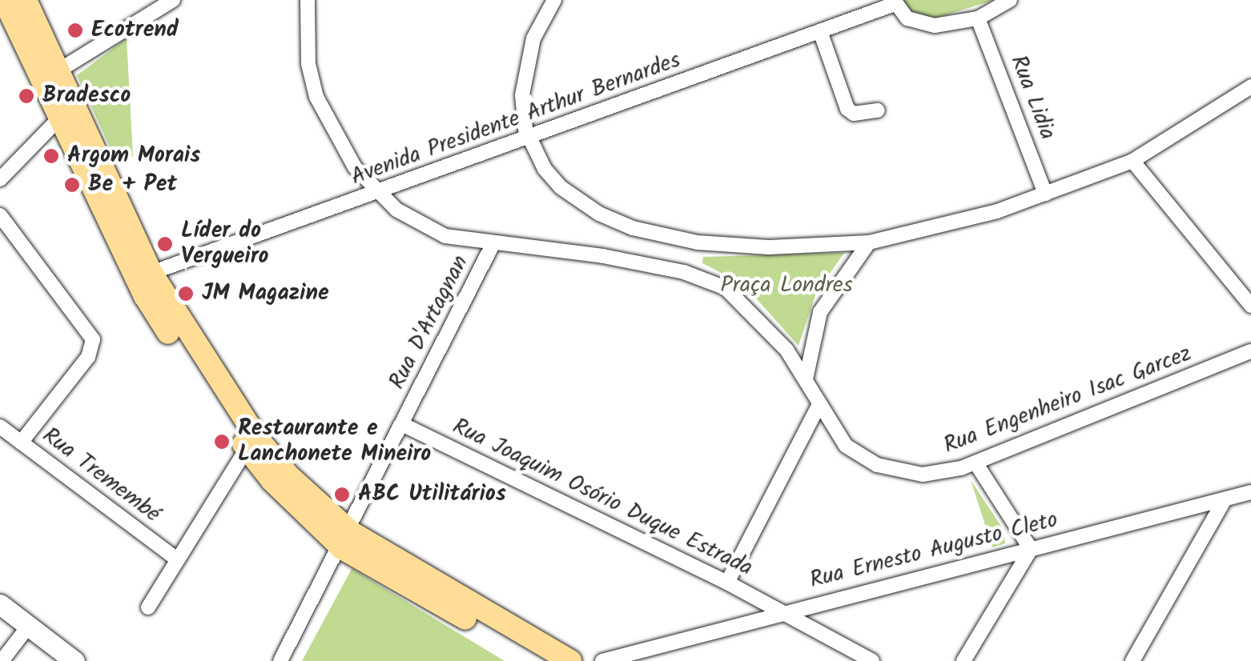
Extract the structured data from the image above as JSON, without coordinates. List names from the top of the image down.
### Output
{
  "streets": {
    "street": [
      "Rua Lidia",
      "Avenida Presidente Arthur Bernardes",
      "Rua D'Artagnan",
      "Rua Engenheiro Isac Garcez",
      "Rua Tremembé",
      "Rua Joaquim Osório Duque Estrada",
      "Rua Ernesto Augusto Cleto"
    ]
  },
  "crossings": [
    ["Avenida Presidente Arthur Bernardes", "Rua Engenheiro Isac Garcez"],
    ["Rua D'Artagnan", "Rua Engenheiro Isac Garcez"],
    ["Rua D'Artagnan", "Rua Joaquim Osório Duque Estrada"],
    ["Rua Joaquim Osório Duque Estrada", "Rua Ernesto Augusto Cleto"]
  ],
  "parks": ["Praça Londres"],
  "places": [
    "Ecotrend",
    "Bradesco",
    "Argom Morais",
    "Be + Pet",
    "Líder do Vergueiro",
    "JM Magazine",
    "Restaurante e Lanchonete Mineiro",
    "ABC Utilitários"
  ]
}
